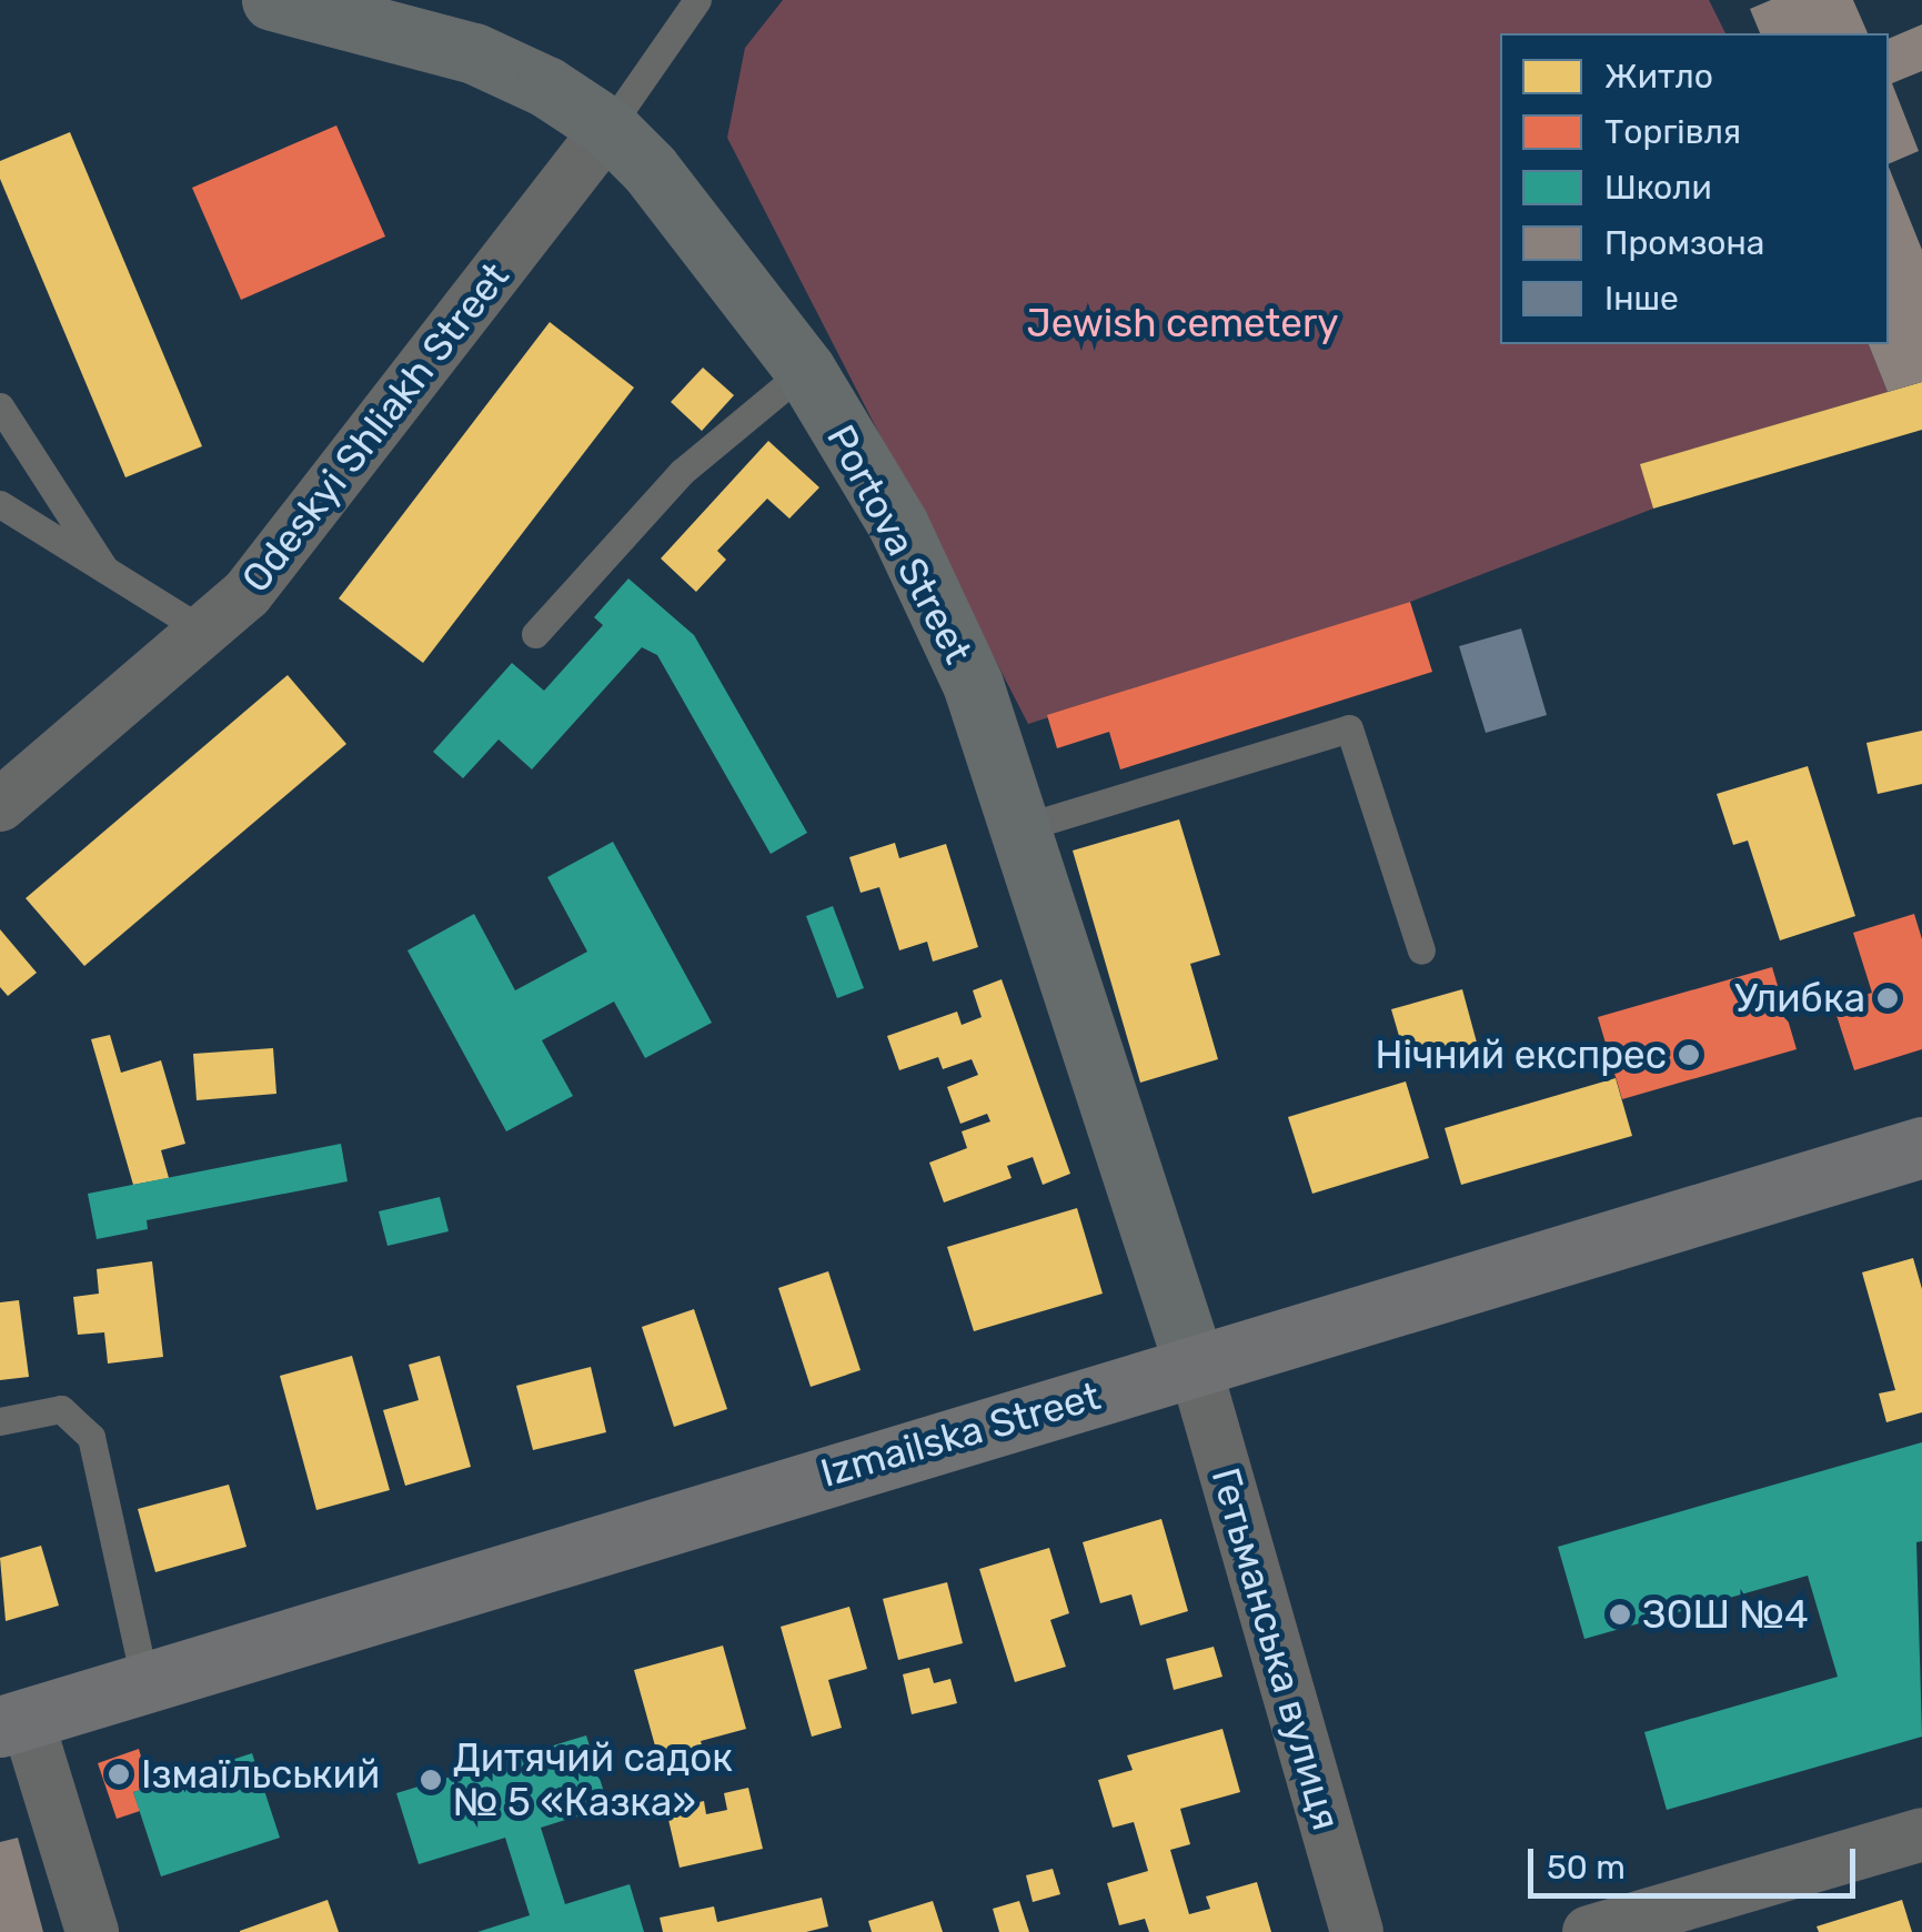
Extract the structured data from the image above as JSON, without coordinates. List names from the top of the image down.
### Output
{
  "streets": {
    "main road": ["Portova Street", "Izmailska Street"],
    "street": ["Odeskyi Shliakh Street", "Гетьманська вулиця"]
  },
  "crossings": [
    ["Odeskyi Shliakh Street", "Portova Street"],
    ["Portova Street", "Izmailska Street"],
    ["Portova Street", "Гетьманська вулиця"],
    ["Izmailska Street", "Гетьманська вулиця"]
  ],
  "parks": ["Jewish cemetery"],
  "places": [
    "Улибка",
    "Нічний експрес",
    "ЗОШ №4",
    "Ізмаїльський",
    "Дитячий садок № 5 «Казка»"
  ],
  "legend": [
    "Житло",
    "Торгівля",
    "Школи",
    "Промзона",
    "Інше"
  ],
  "scale_bar": "50 m"
}
